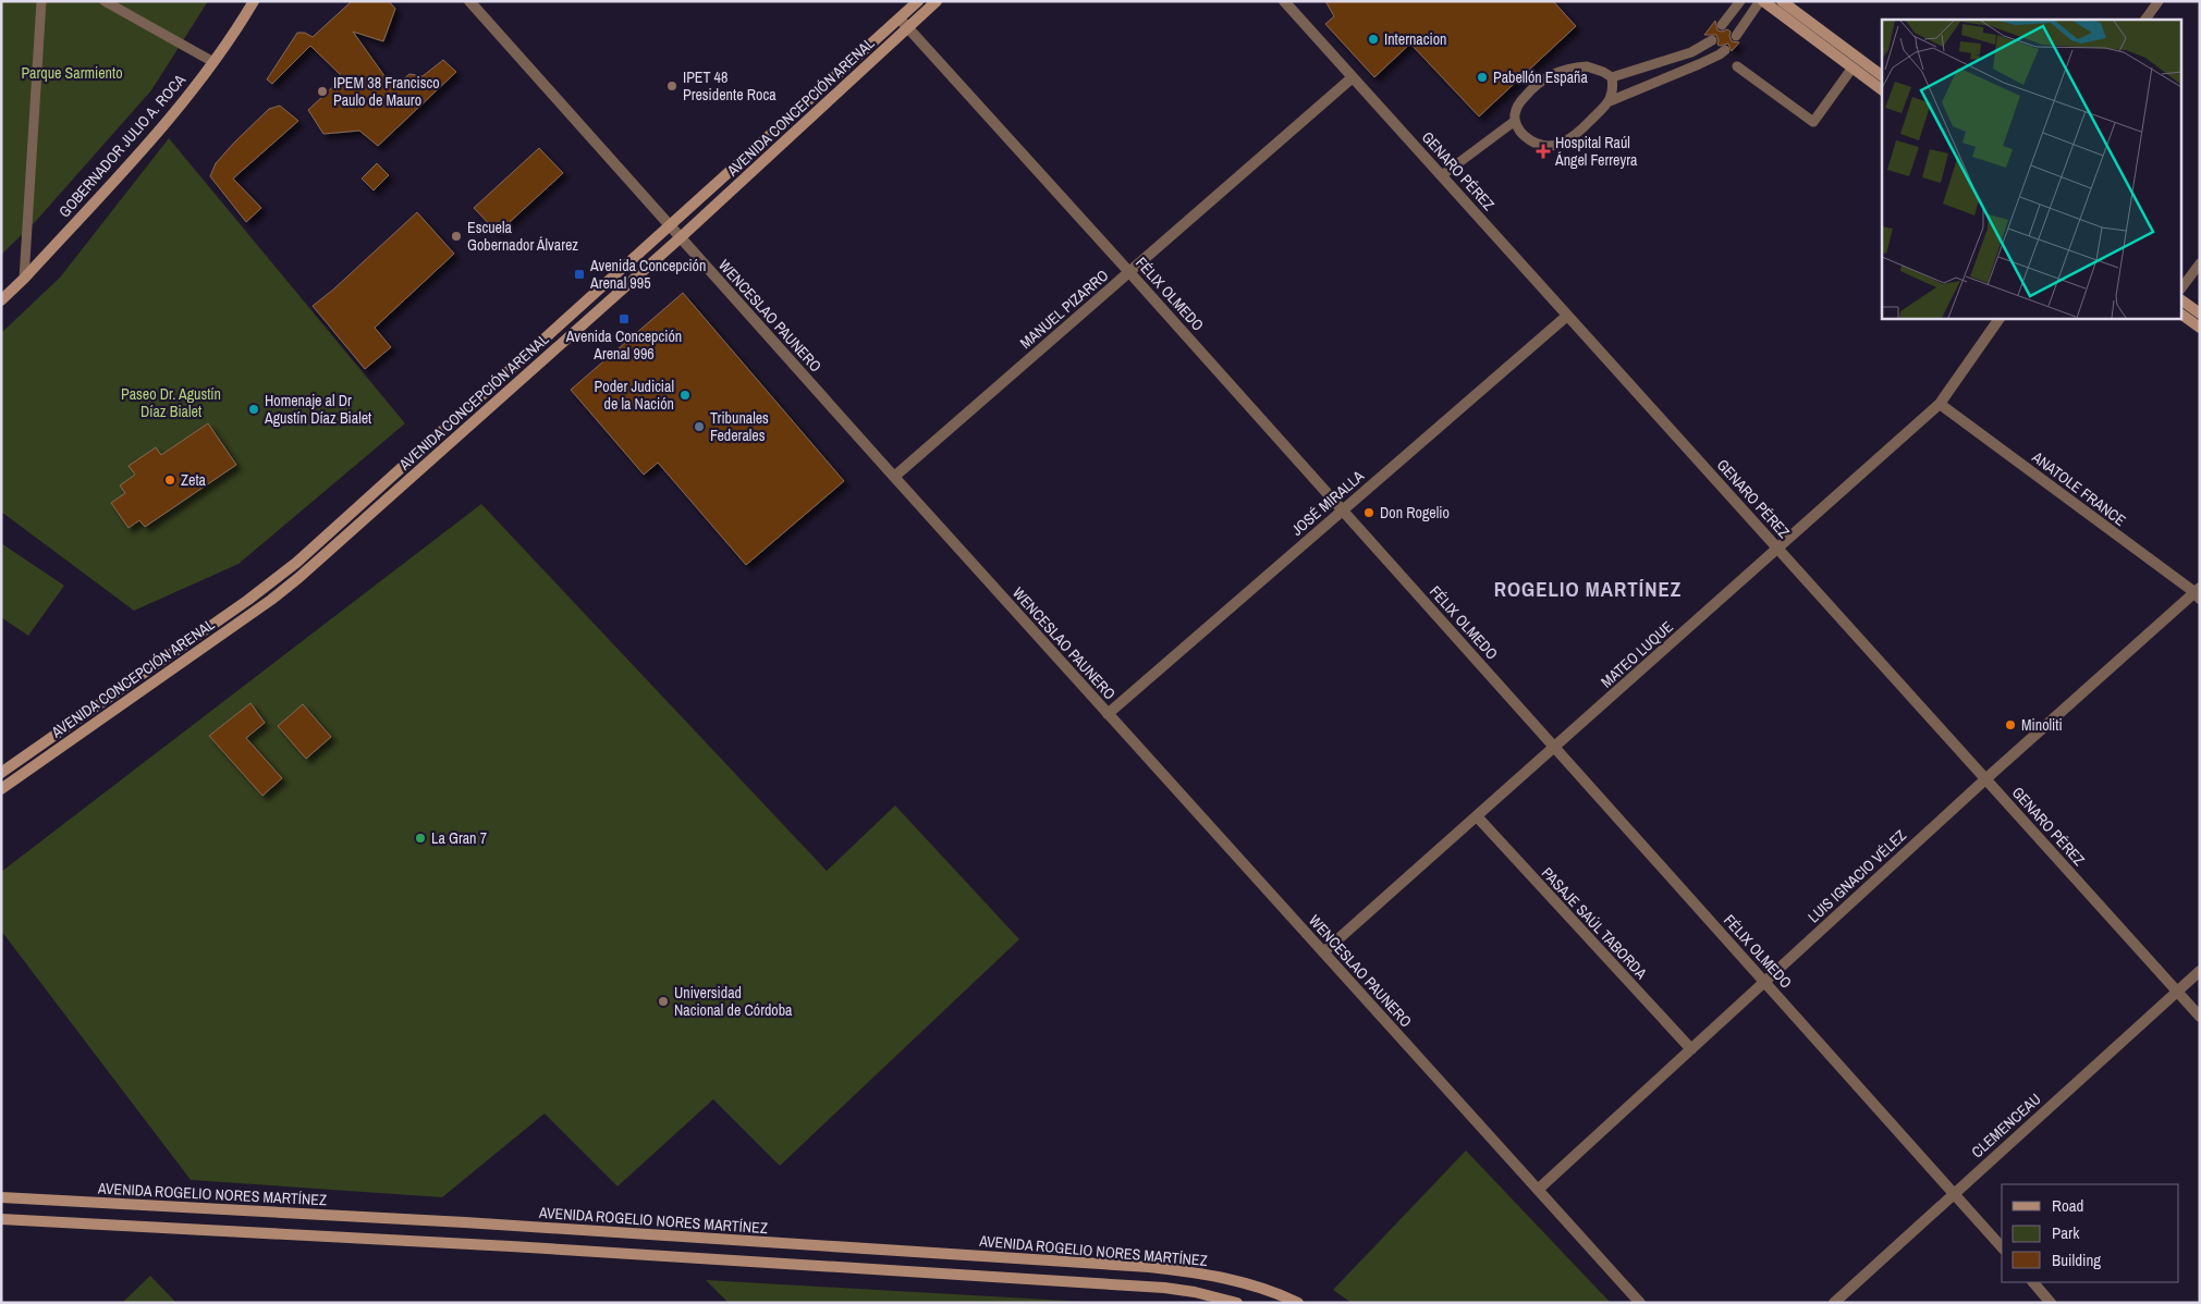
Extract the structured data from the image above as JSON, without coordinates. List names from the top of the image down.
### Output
{
  "streets": {
    "main road": ["AVENIDA CONCEPCIÓN ARENAL", "GOBERNADOR JULIO A. ROCA", "AVENIDA ROGELIO NORES MARTÍNEZ"],
    "street": [
      "GENARO PÉREZ",
      "FÉLIX OLMEDO",
      "MANUEL PIZARRO",
      "WENCESLAO PAUNERO",
      "ANATOLE FRANCE",
      "JOSÉ MIRALLA",
      "MATEO LUQUE",
      "LUIS IGNACIO VÉLEZ",
      "PASAJE SAÚL TABORDA",
      "CLEMENCEAU"
    ]
  },
  "crossings": [
    ["AVENIDA CONCEPCIÓN ARENAL", "FÉLIX OLMEDO"],
    ["AVENIDA CONCEPCIÓN ARENAL", "WENCESLAO PAUNERO"],
    ["GENARO PÉREZ", "MANUEL PIZARRO"],
    ["GENARO PÉREZ", "JOSÉ MIRALLA"],
    ["GENARO PÉREZ", "MATEO LUQUE"],
    ["GENARO PÉREZ", "LUIS IGNACIO VÉLEZ"],
    ["GENARO PÉREZ", "CLEMENCEAU"],
    ["FÉLIX OLMEDO", "MANUEL PIZARRO"],
    ["FÉLIX OLMEDO", "JOSÉ MIRALLA"],
    ["FÉLIX OLMEDO", "MATEO LUQUE"],
    ["FÉLIX OLMEDO", "LUIS IGNACIO VÉLEZ"],
    ["FÉLIX OLMEDO", "CLEMENCEAU"],
    ["MANUEL PIZARRO", "WENCESLAO PAUNERO"],
    ["WENCESLAO PAUNERO", "JOSÉ MIRALLA"],
    ["WENCESLAO PAUNERO", "MATEO LUQUE"],
    ["WENCESLAO PAUNERO", "LUIS IGNACIO VÉLEZ"],
    ["ANATOLE FRANCE", "MATEO LUQUE"],
    ["ANATOLE FRANCE", "LUIS IGNACIO VÉLEZ"],
    ["MATEO LUQUE", "PASAJE SAÚL TABORDA"],
    ["LUIS IGNACIO VÉLEZ", "PASAJE SAÚL TABORDA"]
  ],
  "districts": ["ROGELIO MARTÍNEZ"],
  "parks": ["Parque Sarmiento", "Paseo Dr. Agustín Díaz Bialet"],
  "places": {
    "other": [
      "Internacion",
      "Pabellón España",
      "IPET 48 Presidente Roca",
      "IPEM 38 Francisco Paulo de Mauro",
      "Escuela Gobernador Álvarez",
      "Poder Judicial de la Nación",
      "Homenaje al Dr Agustín Díaz Bialet",
      "Tribunales Federales",
      "Zeta",
      "Don Rogelio",
      "Minoliti",
      "La Gran 7",
      "Universidad Nacional de Córdoba"
    ],
    "health": ["Hospital Raúl Ángel Ferreyra"],
    "transit": ["Avenida Concepción Arenal 995", "Avenida Concepción Arenal 996"]
  },
  "legend": ["Road", "Park", "Building"]
}
